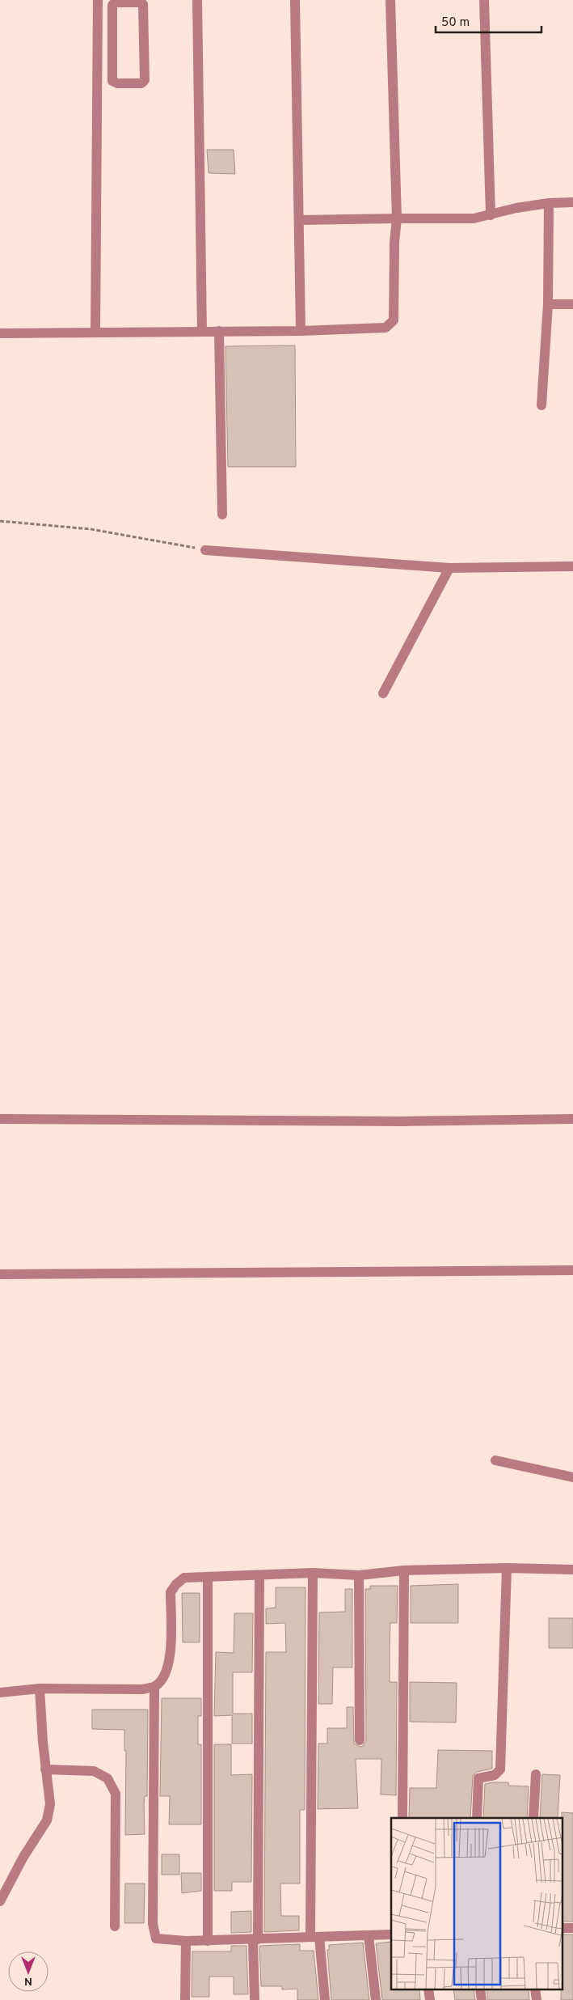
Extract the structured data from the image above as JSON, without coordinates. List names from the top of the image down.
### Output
{
  "scale_bar": "50 m",
  "north": "bottom"
}
